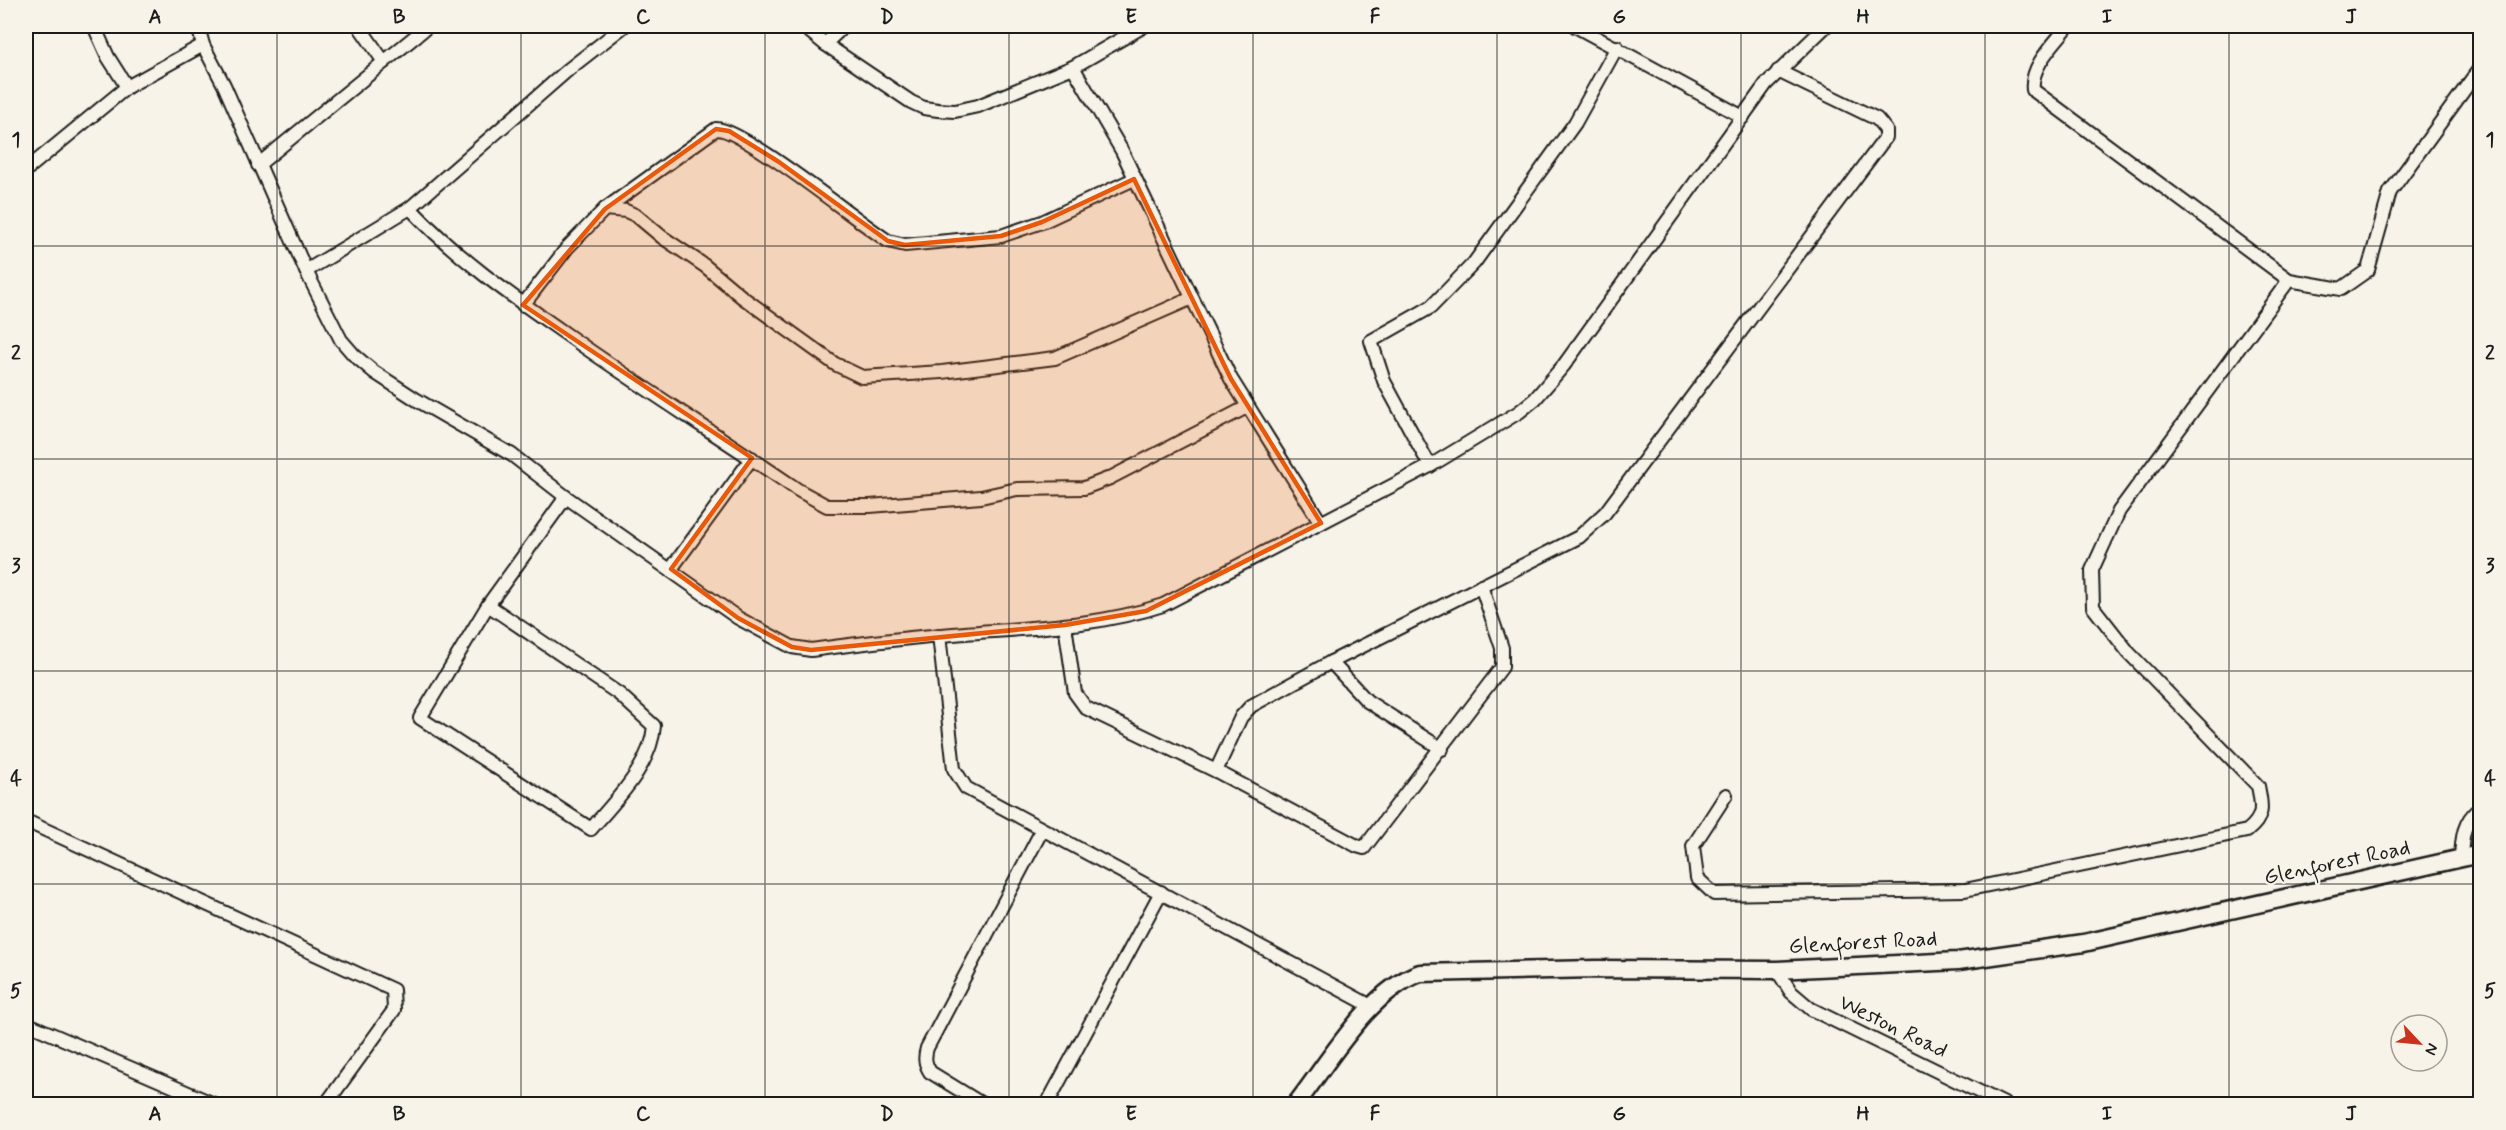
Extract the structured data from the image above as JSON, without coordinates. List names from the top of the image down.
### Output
{
  "streets": {
    "street": ["Glenforest Road", "Weston Road"]
  },
  "crossings": [
    ["Glenforest Road", "Weston Road"]
  ],
  "north": "bottom right",
  "grid": {
    "columns": [
      "A",
      "B",
      "C",
      "D",
      "E",
      "F",
      "G",
      "H",
      "I",
      "J"
    ],
    "rows": [
      "1",
      "2",
      "3",
      "4",
      "5"
    ]
  }
}
